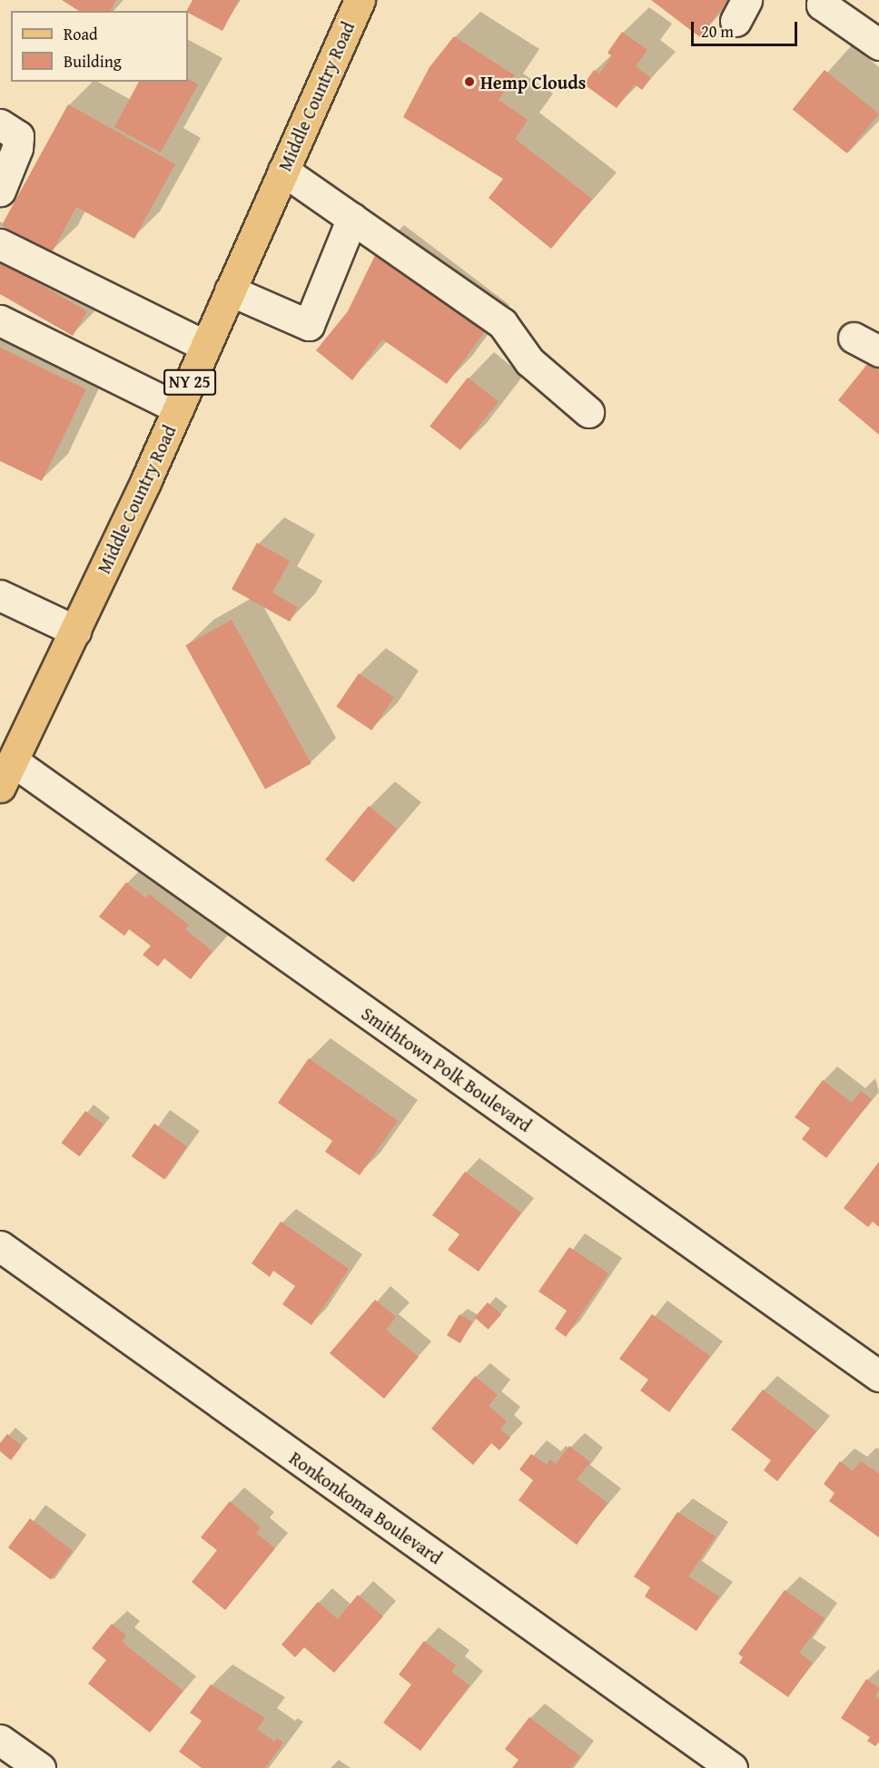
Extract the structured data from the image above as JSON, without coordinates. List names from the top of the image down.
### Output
{
  "streets": {
    "main road": ["Middle Country Road", "NY 25"],
    "street": ["Smithtown Polk Boulevard", "Ronkonkoma Boulevard"]
  },
  "crossings": [
    ["Middle Country Road", "Smithtown Polk Boulevard"]
  ],
  "places": ["Hemp Clouds"],
  "legend": ["Road", "Building"],
  "scale_bar": "20 m"
}
